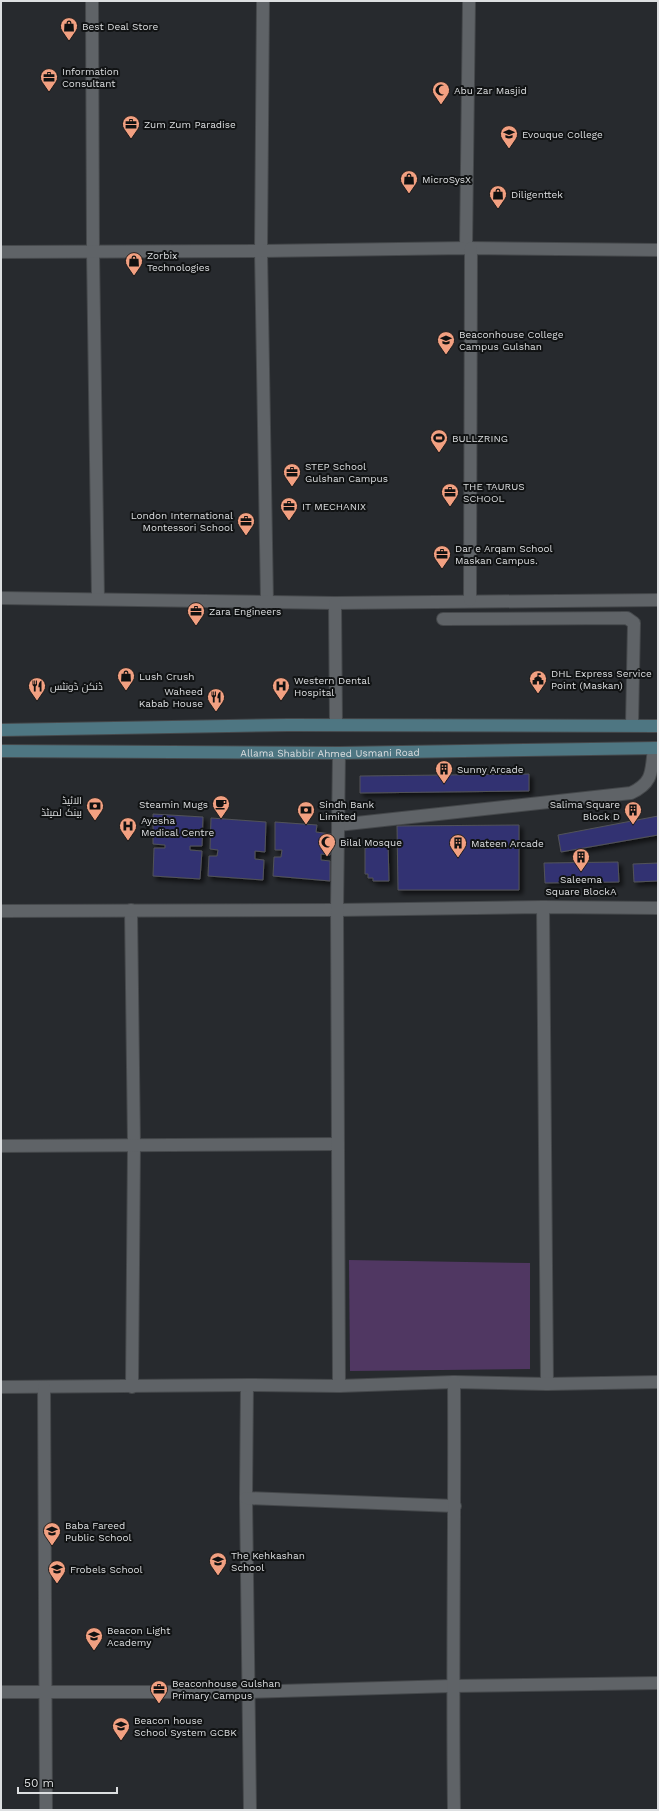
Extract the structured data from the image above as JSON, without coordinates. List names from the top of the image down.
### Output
{
  "streets": {
    "main road": ["Allama Shabbir Ahmed Usmani Road"]
  },
  "places": {
    "shop": [
      "Best Deal Store",
      "MicroSysX",
      "Diligenttek",
      "Zorbix Technologies",
      "Lush Crush"
    ],
    "office": [
      "Information Consultant",
      "Zum Zum Paradise",
      "STEP School Gulshan Campus",
      "THE TAURUS SCHOOL",
      "IT MECHANIX",
      "London International Montessori School",
      "Dar e Arqam School Maskan Campus.",
      "Zara Engineers",
      "Beaconhouse Gulshan Primary Campus"
    ],
    "mosque": ["Abu Zar Masjid", "Bilal Mosque"],
    "school or university": [
      "Evouque College",
      "Beaconhouse College Campus Gulshan",
      "Baba Fareed Public School",
      "The Kehkashan School",
      "Frobels School",
      "Beacon Light Academy",
      "Beacon house School System GCBK"
    ],
    "sports": ["BULLZRING"],
    "public building": ["DHL Express Service Point (Maskan)"],
    "restaurant": ["ڈنکن ڈونٹس", "Waheed Kabab House"],
    "hospital": ["Western Dental Hospital", "Ayesha Medical Centre"],
    "building": [
      "Sunny Arcade",
      "Salima Square Block D",
      "Mateen Arcade",
      "Saleema Square BlockA"
    ],
    "cafe": ["Steamin Mugs"],
    "bank": ["الائیڈ بینک لمیٹڈ", "Sindh Bank Limited"]
  },
  "scale_bar": "50 m"
}
